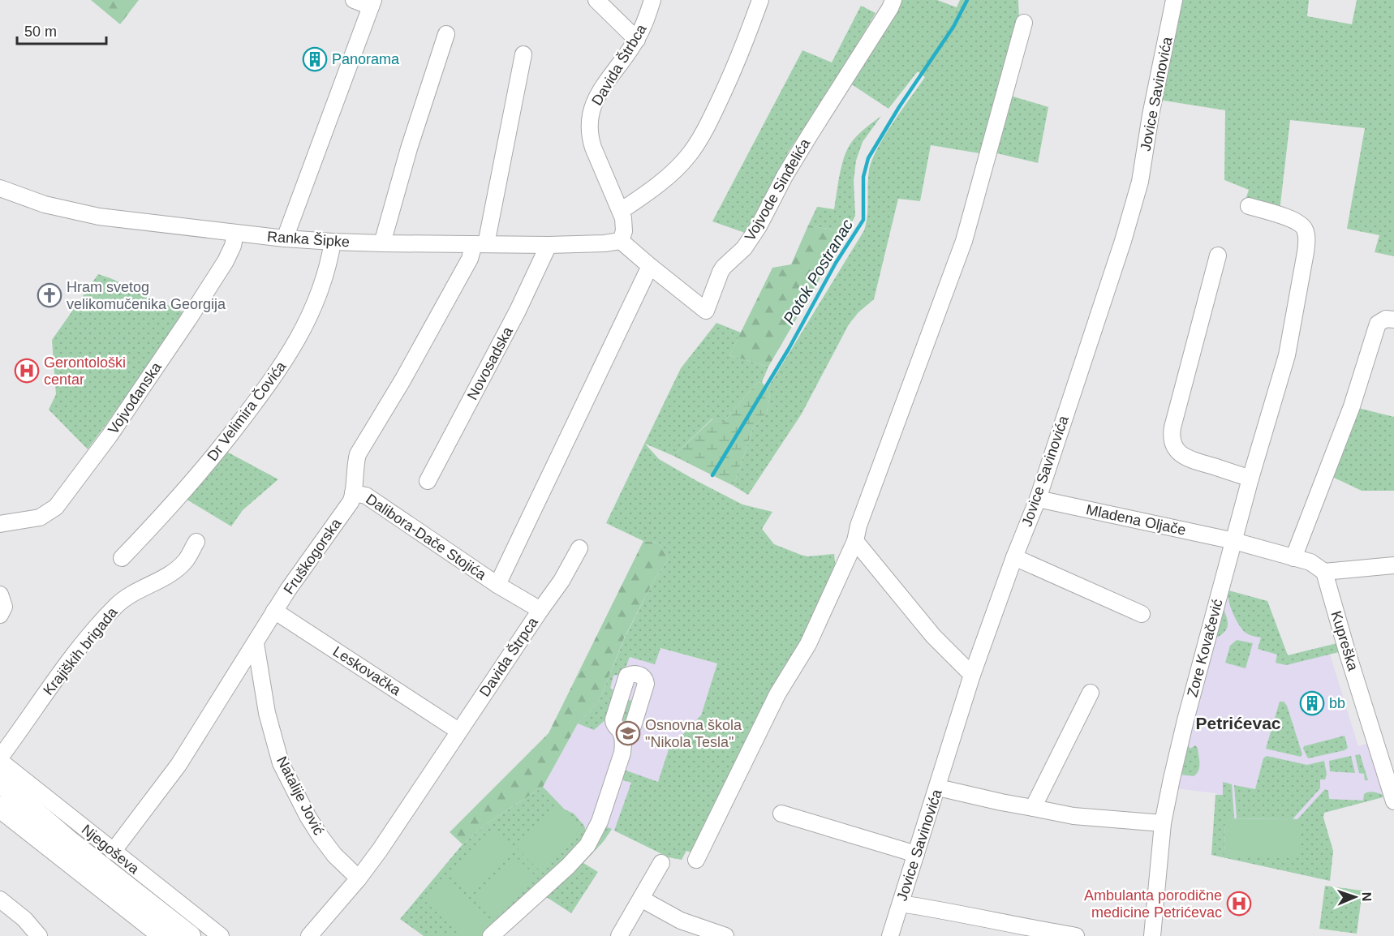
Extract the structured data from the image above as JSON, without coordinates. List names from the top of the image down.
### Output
{
  "streets": {
    "street": [
      "Davida Štrbca",
      "Jovice Savinovića",
      "Vojvode Sinđelića",
      "Ranka Šipke",
      "Novosadska",
      "Vojvođanska",
      "Dr Velimira Čovića",
      "Mladena Oljače",
      "Dalibora-Dače Stojića",
      "Fruškogorska",
      "Kupreška",
      "Zore Kovačević",
      "Krajiških brigada",
      "Davida Štrpca",
      "Leskovačka",
      "Natalije Jović",
      "Njegoševa"
    ]
  },
  "crossings": [
    ["Davida Štrbca", "Vojvode Sinđelića"],
    ["Davida Štrbca", "Ranka Šipke"],
    ["Jovice Savinovića", "Mladena Oljače"],
    ["Vojvode Sinđelića", "Ranka Šipke"],
    ["Ranka Šipke", "Novosadska"],
    ["Ranka Šipke", "Vojvođanska"],
    ["Ranka Šipke", "Dr Velimira Čovića"],
    ["Ranka Šipke", "Fruškogorska"],
    ["Mladena Oljače", "Zore Kovačević"],
    ["Dalibora-Dače Stojića", "Fruškogorska"],
    ["Dalibora-Dače Stojića", "Davida Štrpca"],
    ["Fruškogorska", "Leskovačka"],
    ["Fruškogorska", "Natalije Jović"],
    ["Fruškogorska", "Njegoševa"],
    ["Davida Štrpca", "Leskovačka"],
    ["Davida Štrpca", "Natalije Jović"]
  ],
  "districts": ["Petrićevac"],
  "water": ["Potok Postranac"],
  "places": {
    "building": ["Panorama", "bb"],
    "church": ["Hram svetog velikomučenika Georgija"],
    "hospital": ["Gerontološki centar", "Ambulanta porodične medicine Petrićevac"],
    "school or university": ["Osnovna škola \"Nikola Tesla\""]
  },
  "scale_bar": "50 m",
  "north": "right"
}
